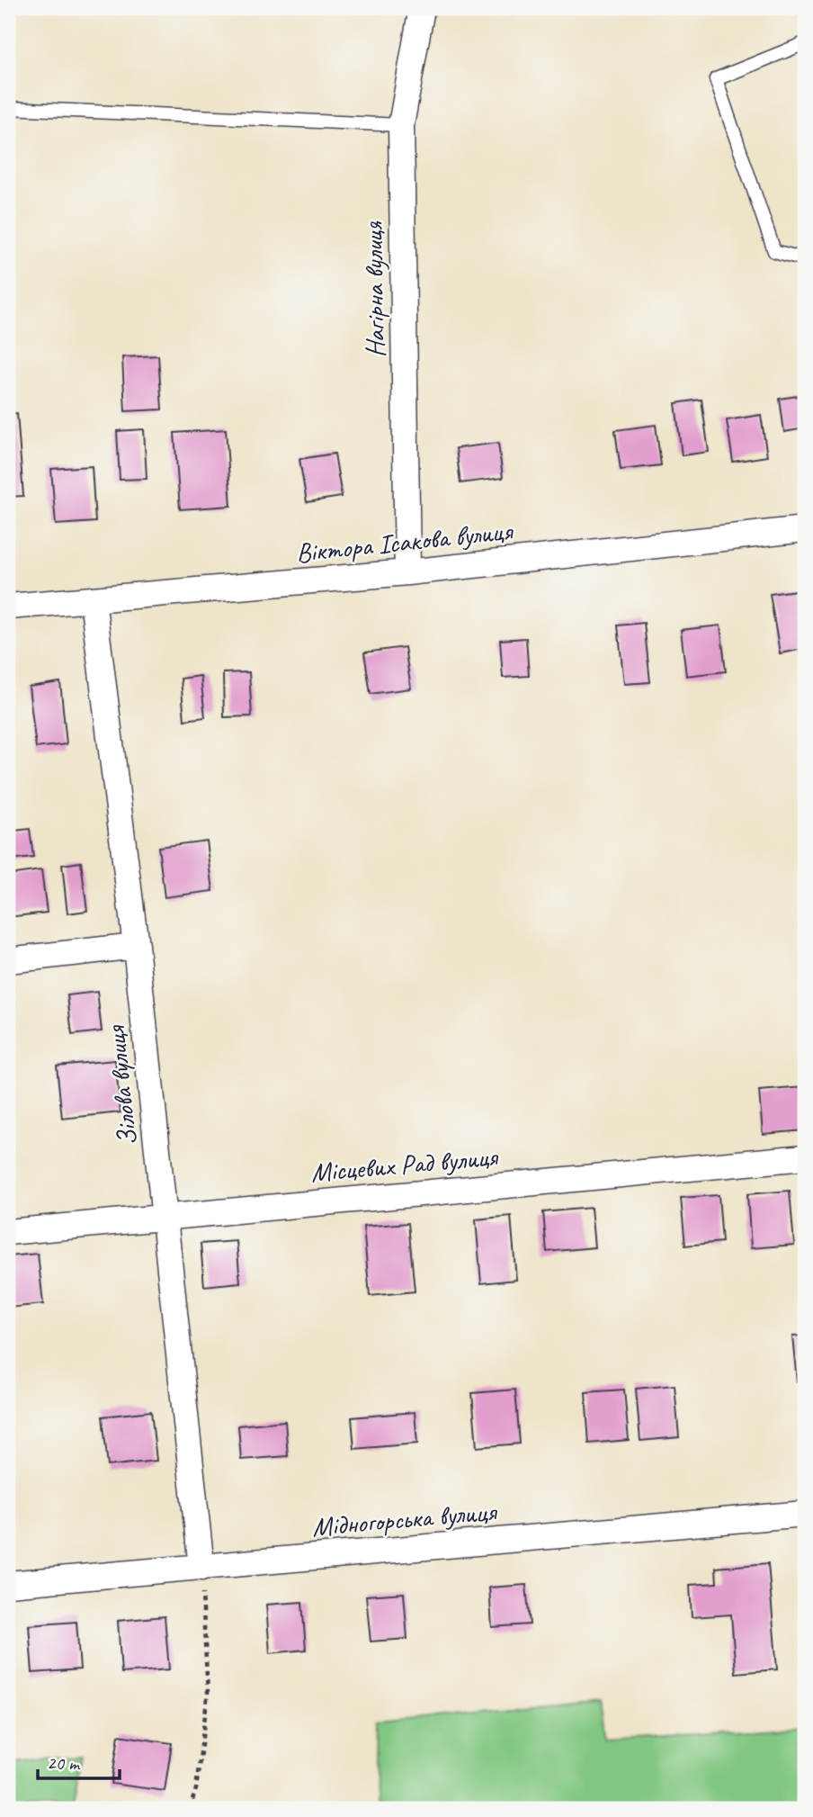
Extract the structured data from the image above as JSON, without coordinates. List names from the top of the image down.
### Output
{
  "streets": {
    "street": [
      "Нагірна вулиця",
      "Віктора Ісакова вулиця",
      "Зілова вулиця",
      "Місцевих Рад вулиця",
      "Мідногорська вулиця"
    ]
  },
  "crossings": [
    ["Нагірна вулиця", "Віктора Ісакова вулиця"],
    ["Віктора Ісакова вулиця", "Зілова вулиця"],
    ["Зілова вулиця", "Місцевих Рад вулиця"],
    ["Зілова вулиця", "Мідногорська вулиця"]
  ],
  "scale_bar": "20 m"
}
